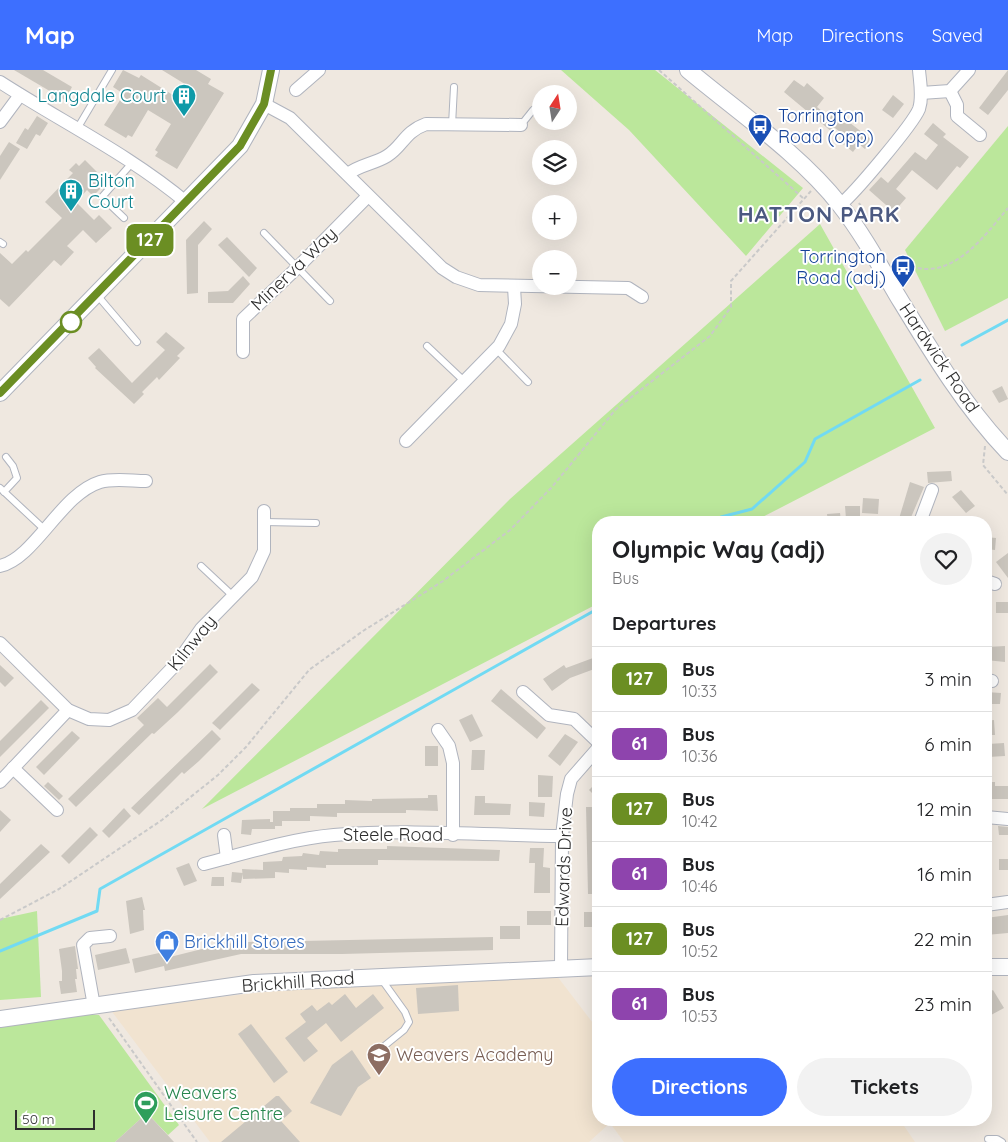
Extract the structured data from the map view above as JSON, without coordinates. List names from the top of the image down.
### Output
{
  "streets": {
    "street": [
      "Minerva Way",
      "Hardwick Road",
      "Kilnway",
      "Steele Road",
      "Edwards Drive",
      "Brickhill Road"
    ]
  },
  "crossings": [
    ["Steele Road", "Edwards Drive"],
    ["Edwards Drive", "Brickhill Road"]
  ],
  "districts": ["HATTON PARK"],
  "places": {
    "building": ["Langdale Court", "Bilton Court"],
    "bus stop": ["Torrington Road (opp)", "Torrington Road (adj)"],
    "shop": ["Brickhill Stores"],
    "school or university": ["Weavers Academy"],
    "sports": ["Weavers Leisure Centre"]
  },
  "lines": ["bus line 127"],
  "scale_bar": "50 m",
  "north": "top",
  "page": {
    "header": "Map",
    "nav": ["Map", "Directions", "Saved"],
    "on_map": "127",
    "map_buttons": ["+", "−"],
    "heading": [
      ["Olympic Way (adj)", "Bus"],
      "Departures"
    ],
    "list": [
      {
        "mark": "127",
        "name": "Bus",
        "note": "10:33",
        "value": "3 min"
      },
      {
        "mark": "61",
        "name": "Bus",
        "note": "10:36",
        "value": "6 min"
      },
      {
        "mark": "127",
        "name": "Bus",
        "note": "10:42",
        "value": "12 min"
      },
      {
        "mark": "61",
        "name": "Bus",
        "note": "10:46",
        "value": "16 min"
      },
      {
        "mark": "127",
        "name": "Bus",
        "note": "10:52",
        "value": "22 min"
      },
      {
        "mark": "61",
        "name": "Bus",
        "note": "10:53",
        "value": "23 min"
      }
    ],
    "buttons": ["Directions", "Tickets"],
    "scale": "50 m"
  }
}
